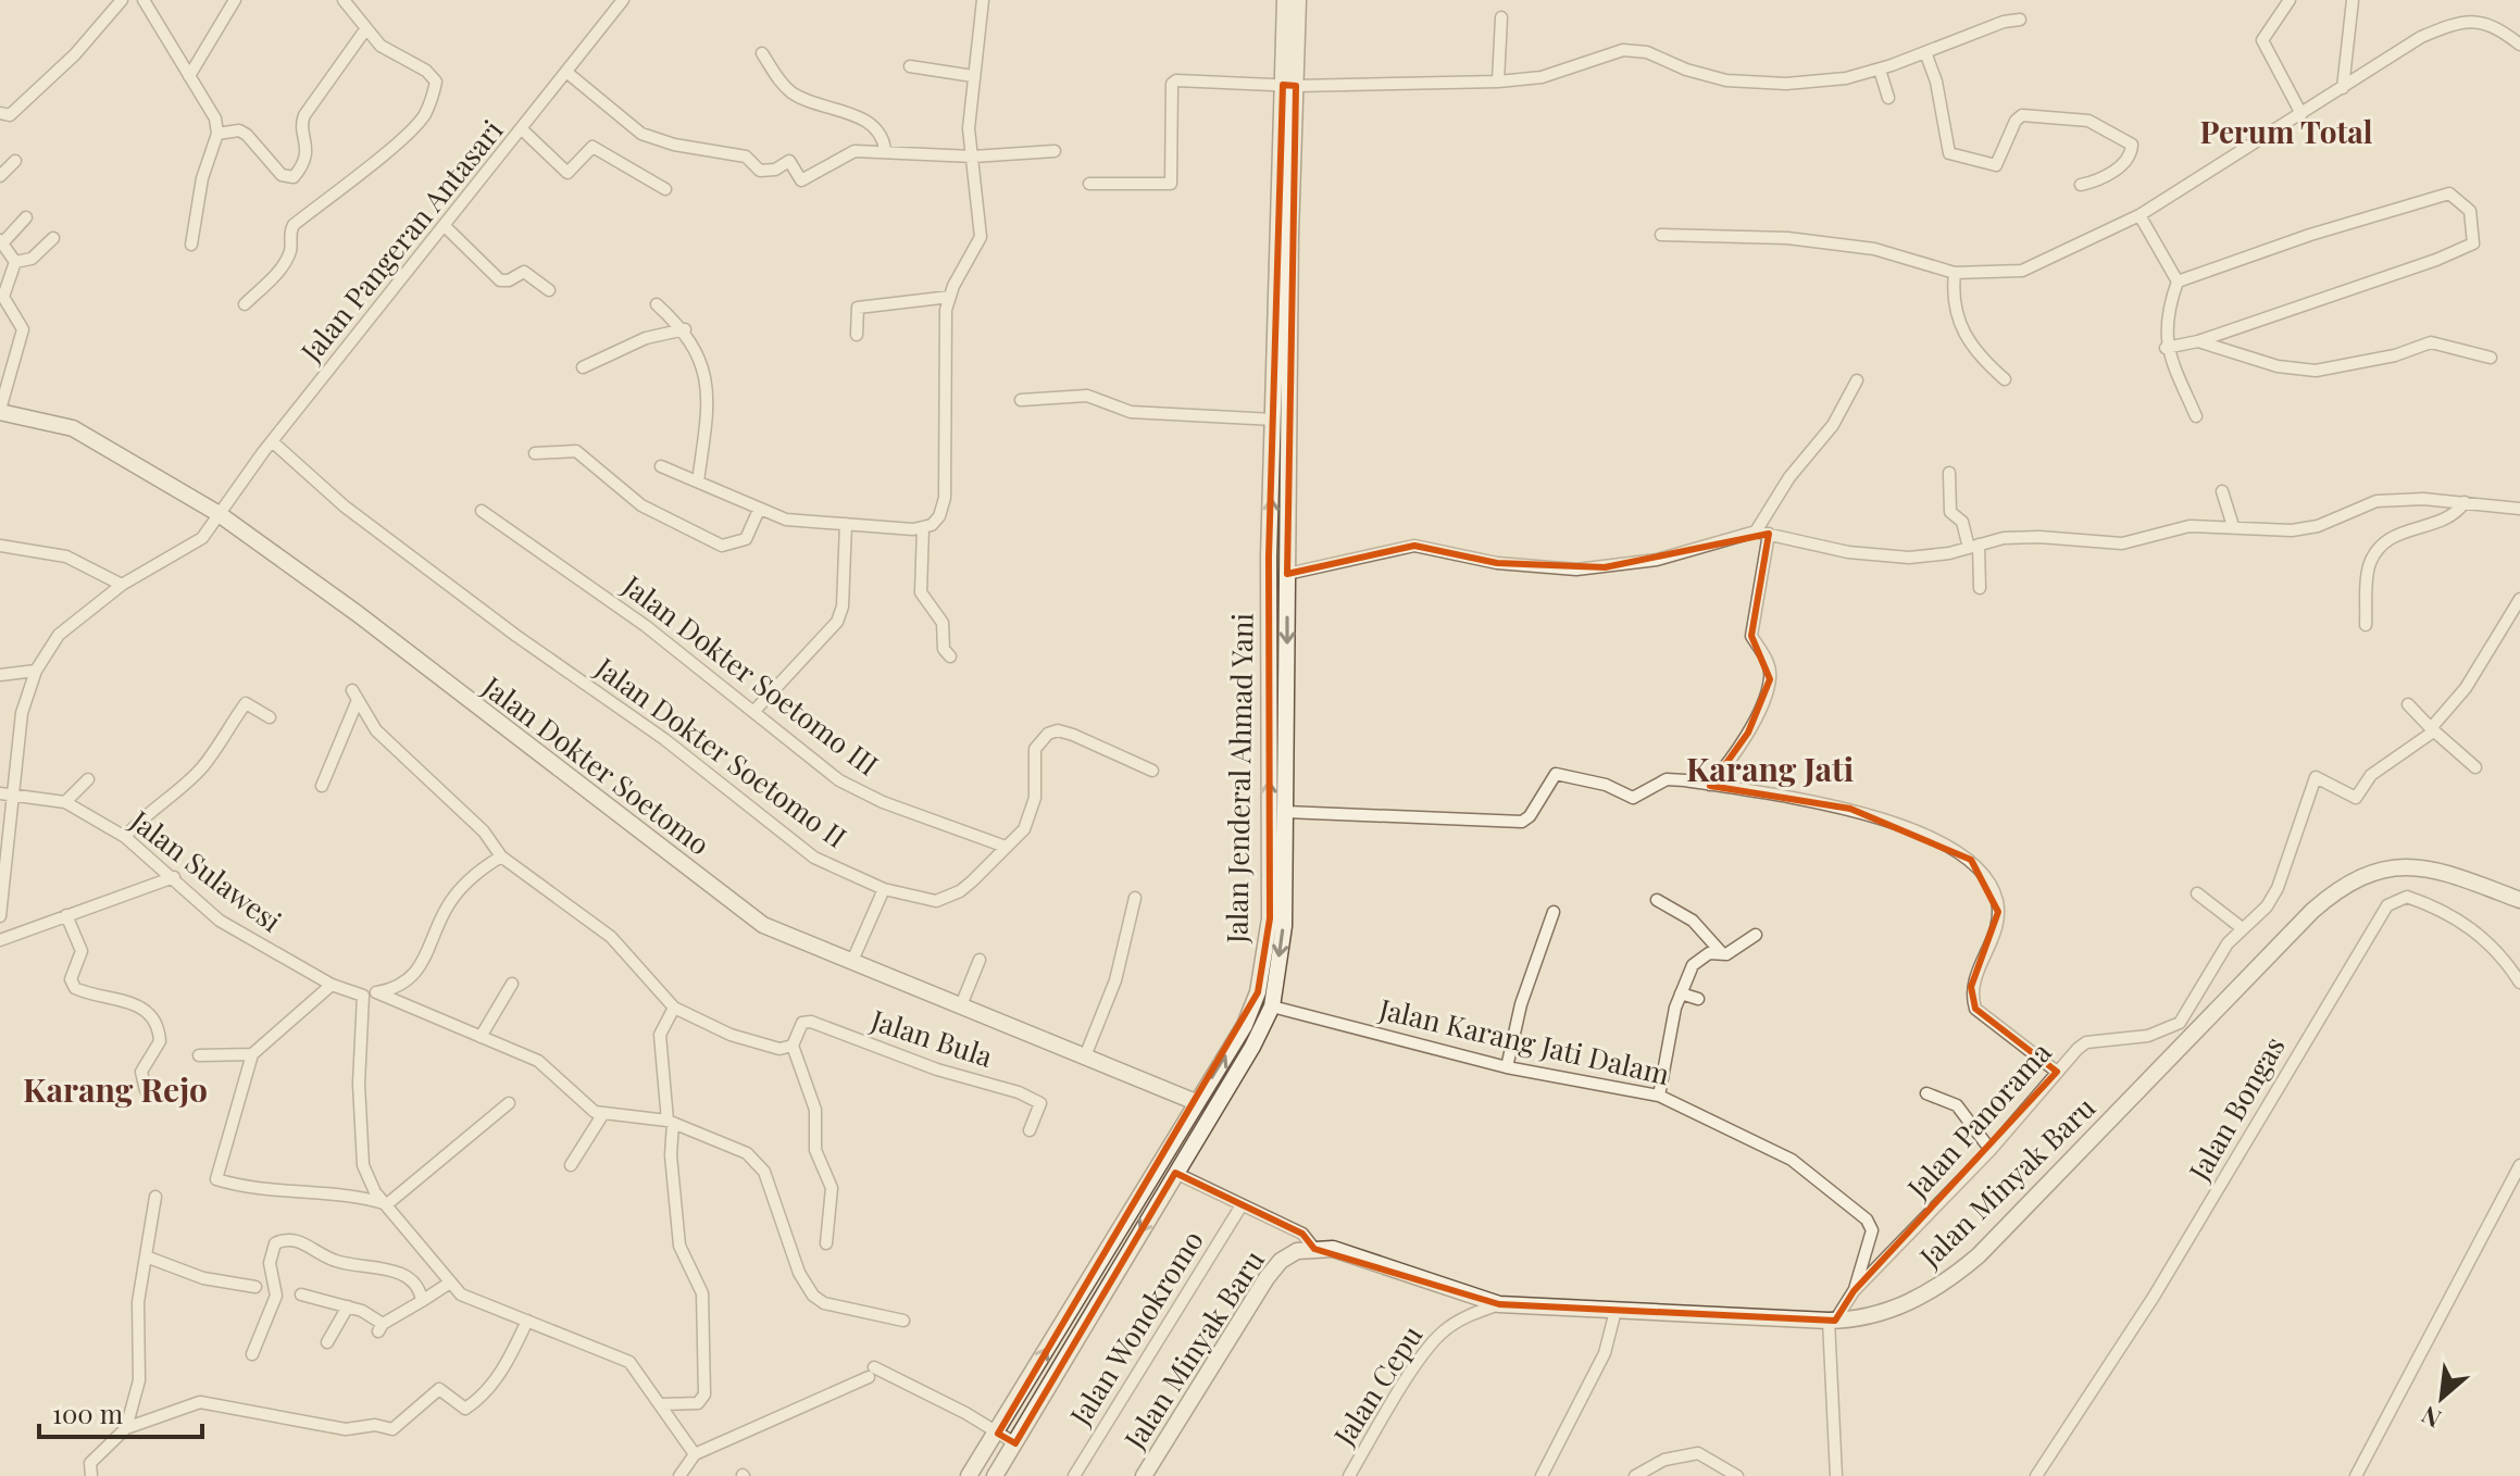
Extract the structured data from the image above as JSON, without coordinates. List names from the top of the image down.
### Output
{
  "streets": {
    "main road": ["Jalan Dokter Soetomo", "Jalan Jenderal Ahmad Yani", "Jalan Minyak Baru"],
    "street": [
      "Jalan Pangeran Antasari",
      "Jalan Dokter Soetomo III",
      "Jalan Dokter Soetomo II",
      "Jalan Sulawesi",
      "Jalan Bula",
      "Jalan Karang Jati Dalam",
      "Jalan Bongas",
      "Jalan Panorama",
      "Jalan Wonokromo",
      "Jalan Cepu"
    ]
  },
  "crossings": [
    ["Jalan Pangeran Antasari", "Jalan Dokter Soetomo II"],
    ["Jalan Pangeran Antasari", "Jalan Dokter Soetomo"],
    ["Jalan Dokter Soetomo III", "Jalan Dokter Soetomo II"],
    ["Jalan Dokter Soetomo", "Jalan Jenderal Ahmad Yani"],
    ["Jalan Jenderal Ahmad Yani", "Jalan Karang Jati Dalam"],
    ["Jalan Karang Jati Dalam", "Jalan Panorama"],
    ["Jalan Panorama", "Jalan Minyak Baru"],
    ["Jalan Minyak Baru", "Jalan Cepu"]
  ],
  "districts": ["Perum Total", "Karang Jati", "Karang Rejo"],
  "scale_bar": "100 m",
  "north": "bottom left"
}
